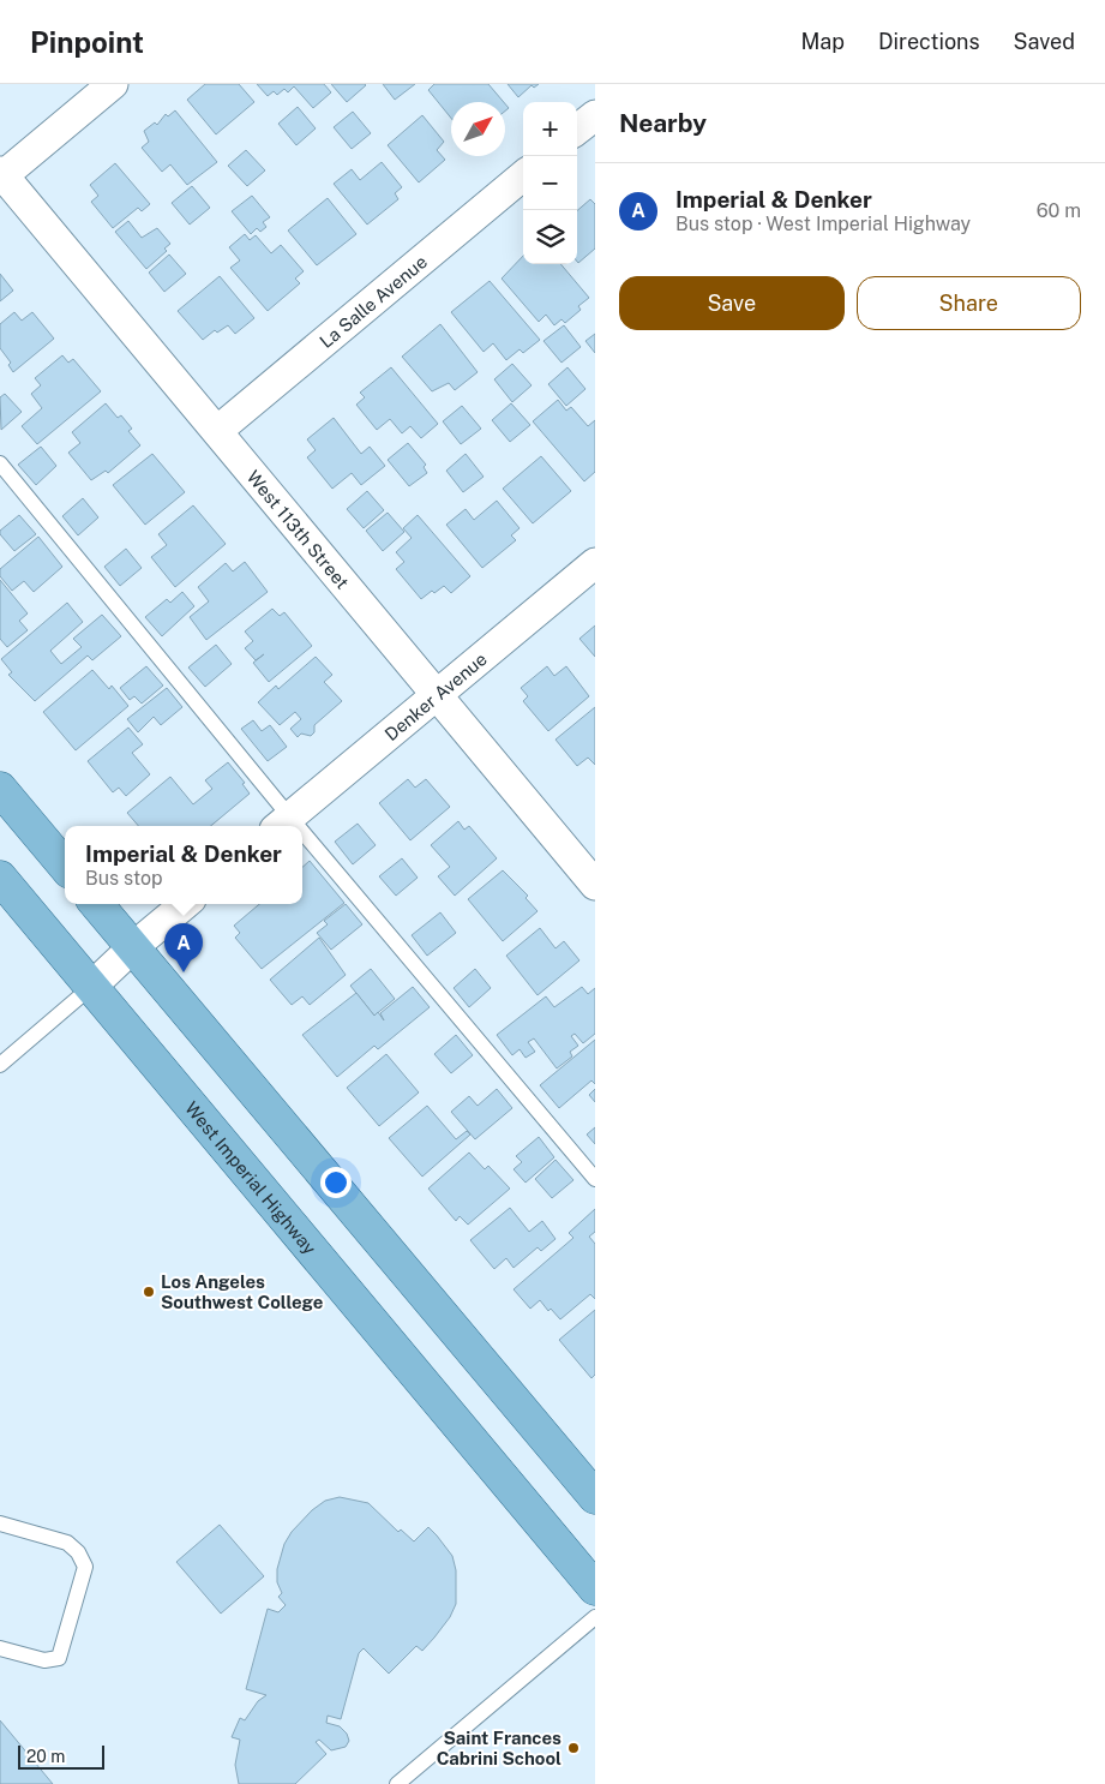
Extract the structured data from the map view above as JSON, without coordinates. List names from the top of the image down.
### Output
{
  "streets": {
    "main road": ["West Imperial Highway"],
    "street": ["La Salle Avenue", "West 113th Street", "Denker Avenue"]
  },
  "crossings": [
    ["La Salle Avenue", "West 113th Street"],
    ["West 113th Street", "Denker Avenue"]
  ],
  "places": ["Los Angeles Southwest College", "Saint Frances Cabrini School"],
  "scale_bar": "20 m",
  "north": "top right",
  "page": {
    "header": "Pinpoint",
    "nav": ["Map", "Directions", "Saved"],
    "heading": "Nearby",
    "map_buttons": ["+", "−"],
    "list": [
      {
        "mark": "A",
        "name": "Imperial & Denker",
        "note": "Bus stop · West Imperial Highway",
        "value": "60 m"
      }
    ],
    "buttons": ["Save", "Share"],
    "popup": ["Imperial & Denker", "Bus stop"],
    "pins": "A",
    "scale": "20 m"
  }
}
